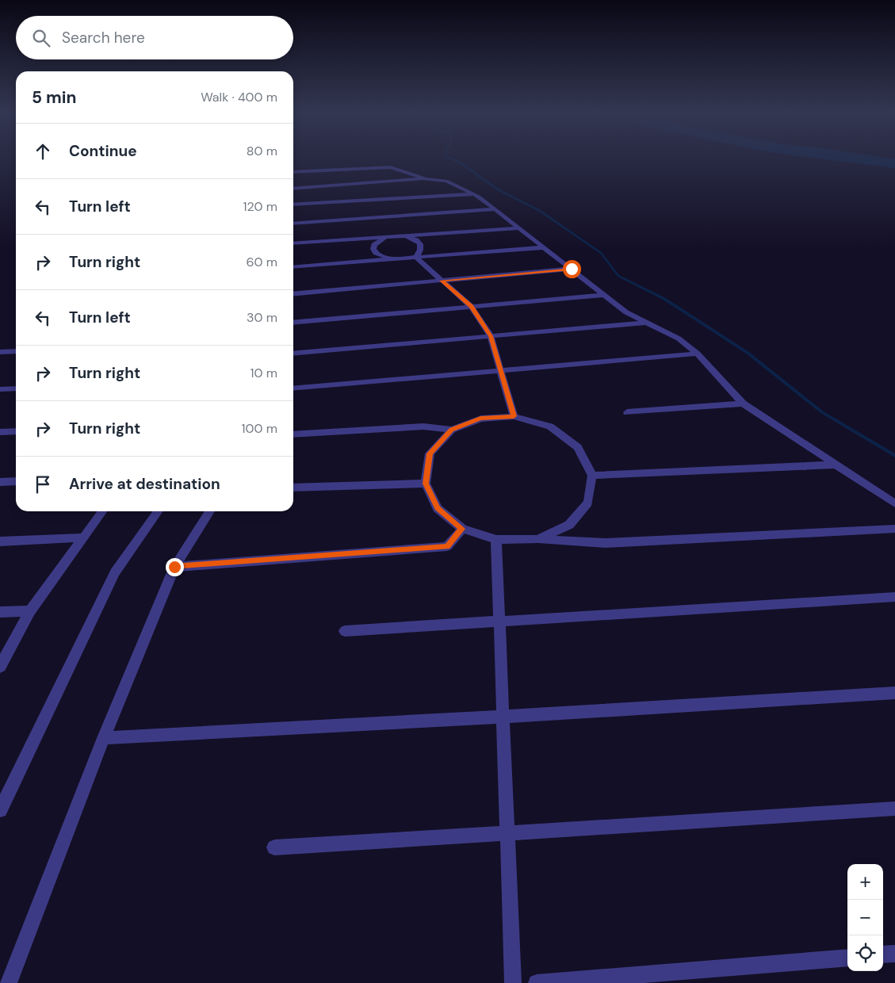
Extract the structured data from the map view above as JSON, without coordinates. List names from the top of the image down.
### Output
{
  "page": {
    "search": "Search here",
    "heading": ["5 min", "Walk · 400 m"],
    "list": [
      ["Continue", "80 m"],
      ["Turn left", "120 m"],
      ["Turn right", "60 m"],
      ["Turn left", "30 m"],
      ["Turn right", "10 m"],
      ["Turn right", "100 m"],
      "Arrive at destination"
    ],
    "map_buttons": ["+", "−"]
  }
}
